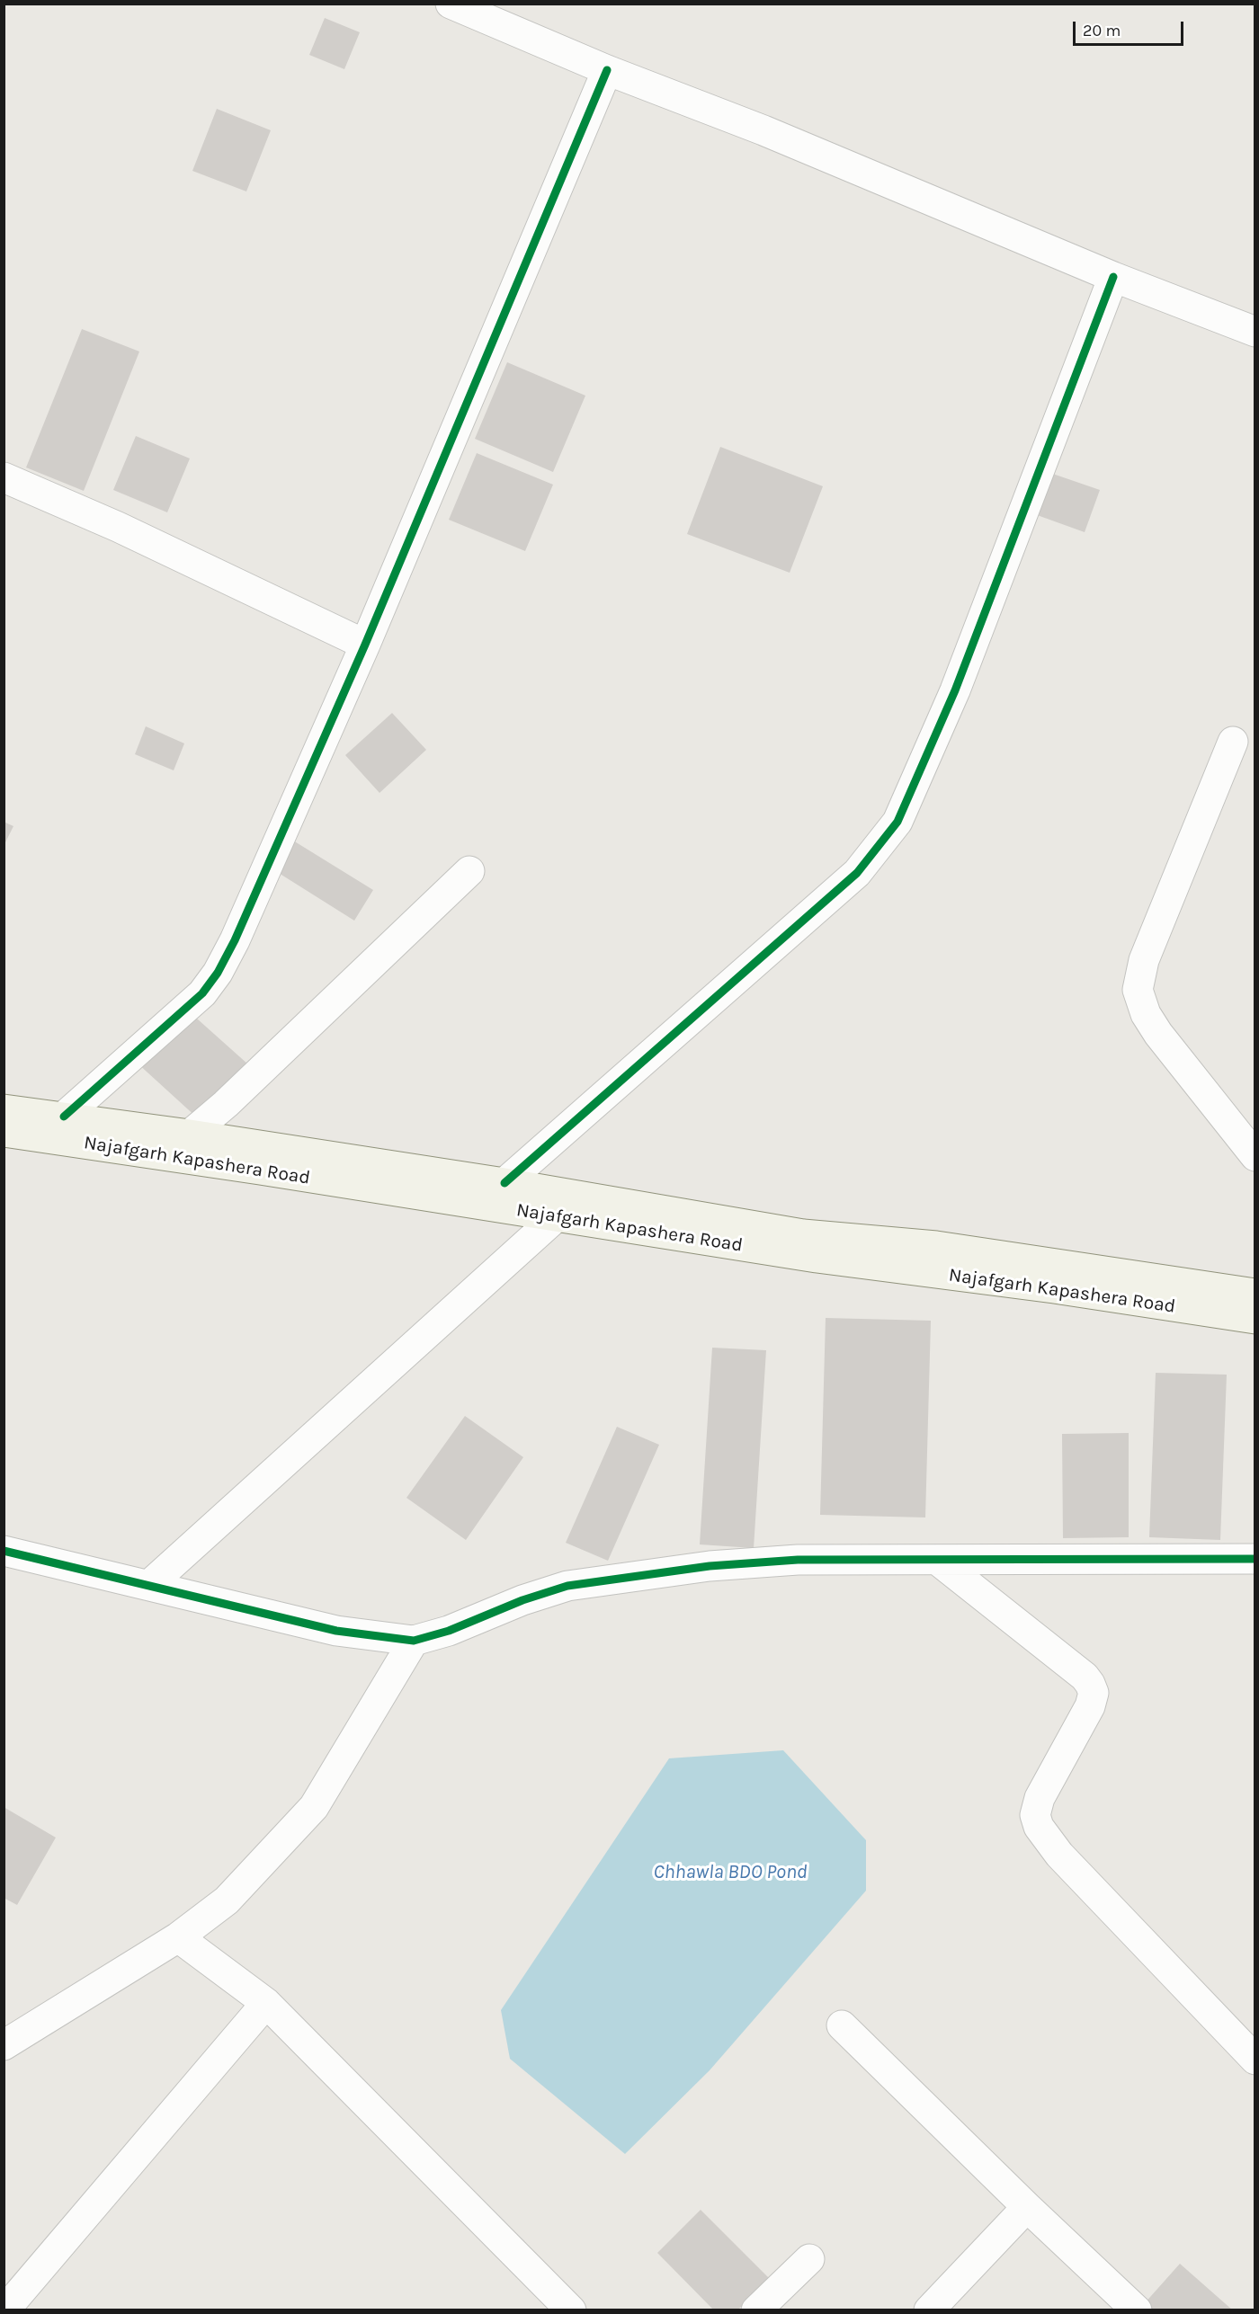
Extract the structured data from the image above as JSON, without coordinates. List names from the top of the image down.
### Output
{
  "streets": {
    "main road": ["Najafgarh Kapashera Road"]
  },
  "water": ["Chhawla BDO Pond"],
  "scale_bar": "20 m"
}
